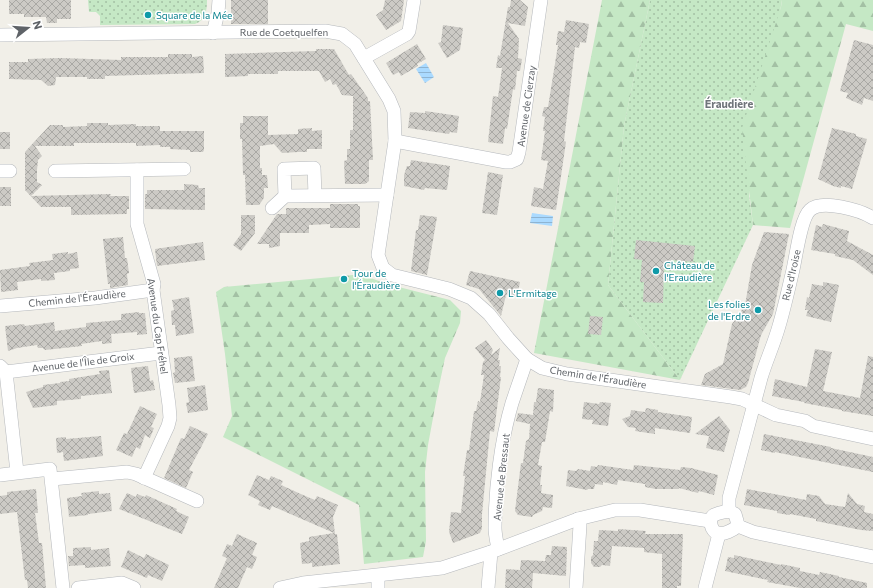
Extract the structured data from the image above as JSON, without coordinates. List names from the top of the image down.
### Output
{
  "streets": {
    "street": [
      "Rue de Coetquelfen",
      "Avenue de Cierzay",
      "Rue d'Iroise",
      "Chemin de l'Éraudière",
      "Avenue du Cap Fréhel",
      "Avenue de l'Île de Groix",
      "Avenue de Bressaut"
    ]
  },
  "crossings": [
    ["Rue de Coetquelfen", "Avenue de Cierzay"],
    ["Rue de Coetquelfen", "Chemin de l'Éraudière"],
    ["Rue d'Iroise", "Chemin de l'Éraudière"],
    ["Chemin de l'Éraudière", "Avenue du Cap Fréhel"],
    ["Chemin de l'Éraudière", "Avenue de Bressaut"],
    ["Avenue du Cap Fréhel", "Avenue de l'Île de Groix"]
  ],
  "districts": ["Éraudière"],
  "places": [
    "Square de la Mée",
    "Château de l'Eraudière",
    "Tour de l'Éraudière",
    "L'Ermitage",
    "Les folies de l'Erdre"
  ],
  "north": "right"
}
